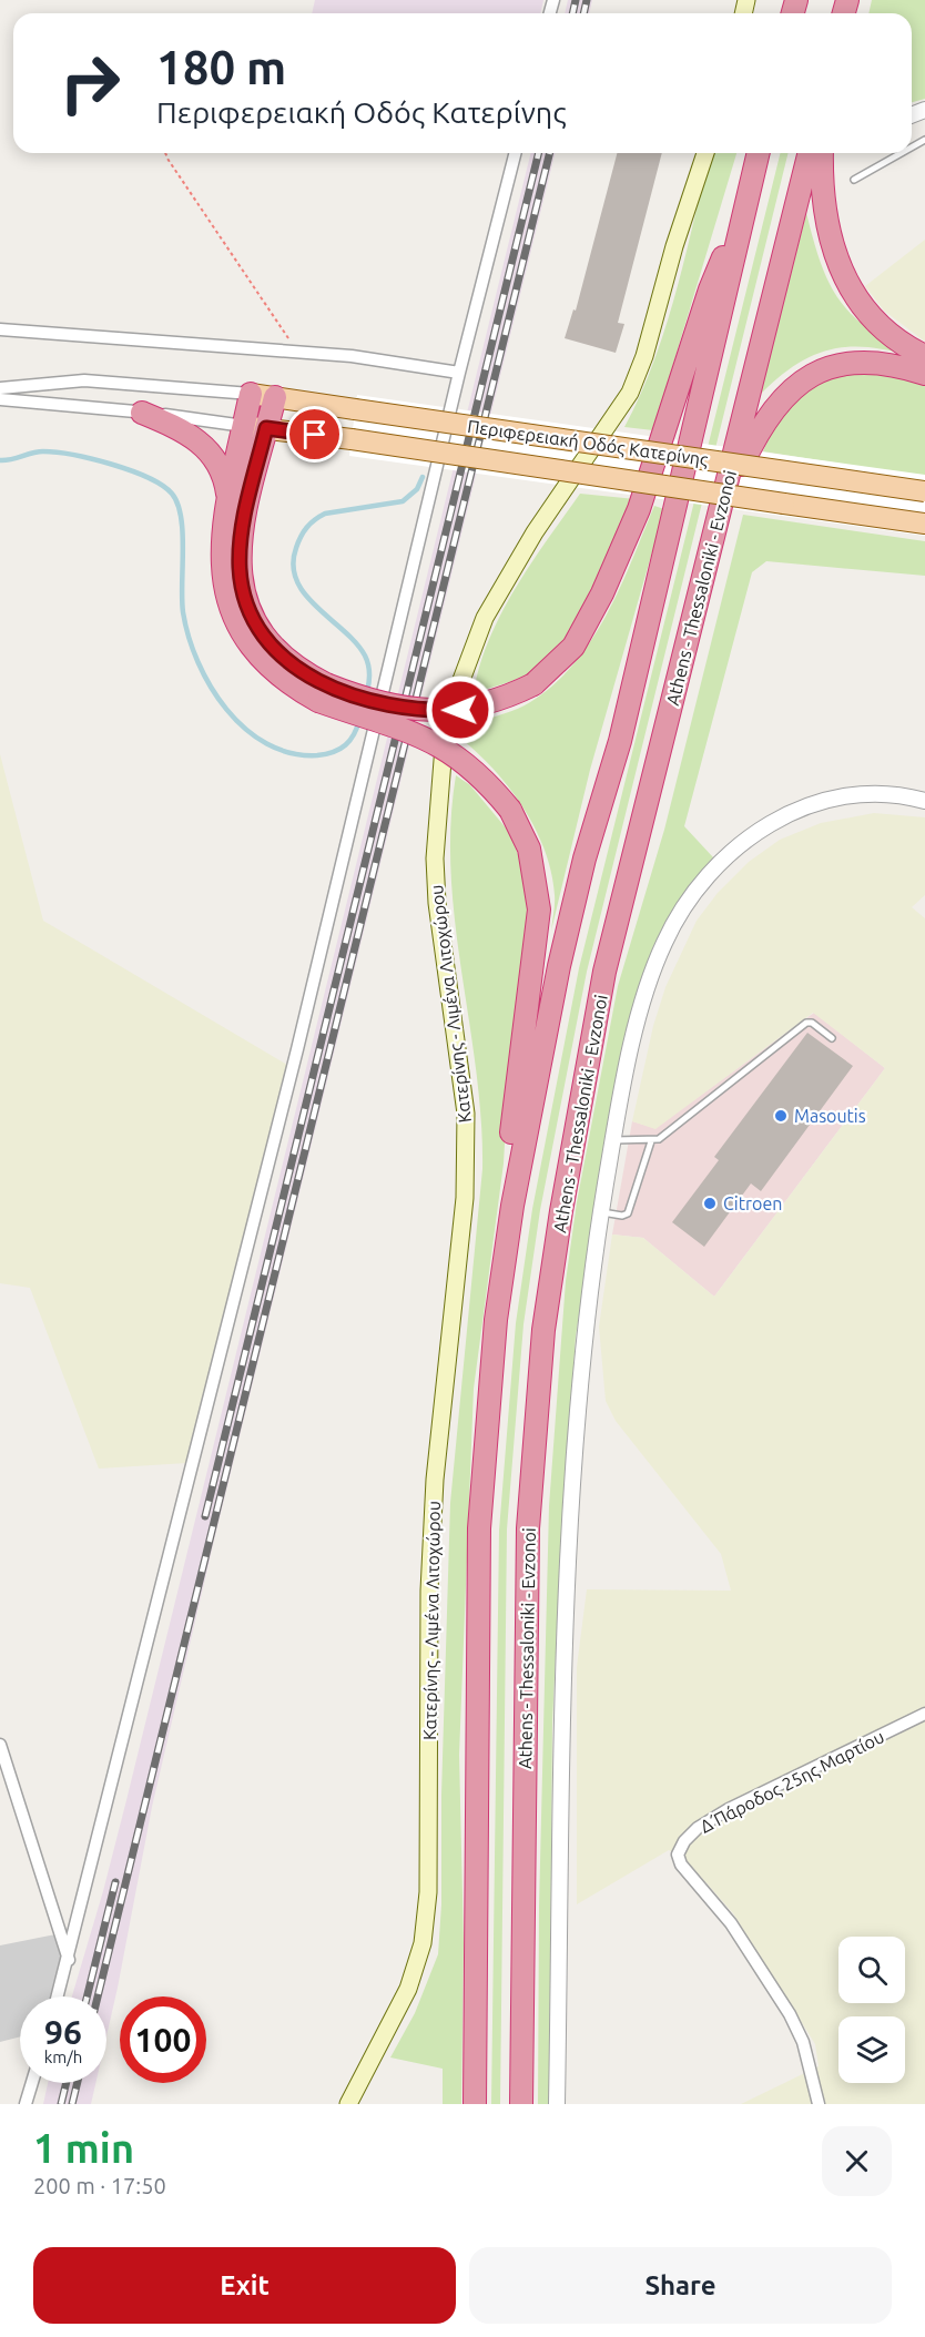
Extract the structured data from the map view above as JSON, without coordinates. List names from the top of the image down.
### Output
{
  "streets": {
    "highway": ["Athens - Thessaloniki - Evzonoi"],
    "main road": ["Περιφερειακή Οδός Κατερίνης", "Κατερίνης - Λιμένα Λιτοχώρου"],
    "street": ["Δ΄ Πάροδος 25ης Μαρτίου"]
  },
  "places": ["Masoutis", "Citroen"],
  "page": {
    "turn": ["180 m", "Περιφερειακή Οδός Κατερίνης"],
    "speed": "96 km/h",
    "limit": "100",
    "heading": ["1 min", "200 m · 17:50"],
    "buttons": ["Exit", "Share"]
  }
}
